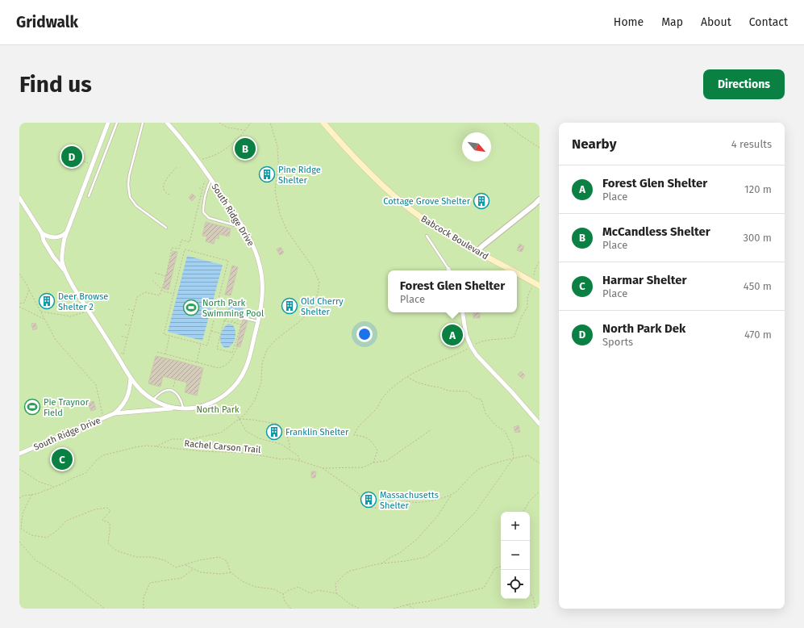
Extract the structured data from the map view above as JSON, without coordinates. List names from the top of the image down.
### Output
{
  "streets": {
    "main road": ["Babcock Boulevard"],
    "street": ["South Ridge Drive"],
    "path": ["Rachel Carson Trail"]
  },
  "parks": ["North Park"],
  "places": {
    "building": [
      "Pine Ridge Shelter",
      "Cottage Grove Shelter",
      "Deer Browse Shelter 2",
      "Old Cherry Shelter",
      "Franklin Shelter",
      "Massachusetts Shelter"
    ],
    "sports": ["North Park Swimming Pool", "Pie Traynor Field"]
  },
  "north": "bottom right",
  "page": {
    "header": "Gridwalk",
    "nav": [
      "Home",
      "Map",
      "About",
      "Contact"
    ],
    "buttons": "Directions",
    "title": "Find us",
    "heading": ["Nearby", "4 results"],
    "pins": [
      "B",
      "D",
      "A",
      "C"
    ],
    "list": [
      {
        "mark": "A",
        "name": "Forest Glen Shelter",
        "note": "Place",
        "value": "120 m"
      },
      {
        "mark": "B",
        "name": "McCandless Shelter",
        "note": "Place",
        "value": "300 m"
      },
      {
        "mark": "C",
        "name": "Harmar Shelter",
        "note": "Place",
        "value": "450 m"
      },
      {
        "mark": "D",
        "name": "North Park Dek",
        "note": "Sports",
        "value": "470 m"
      }
    ],
    "popup": ["Forest Glen Shelter", "Place"],
    "map_buttons": ["+", "−"]
  }
}
